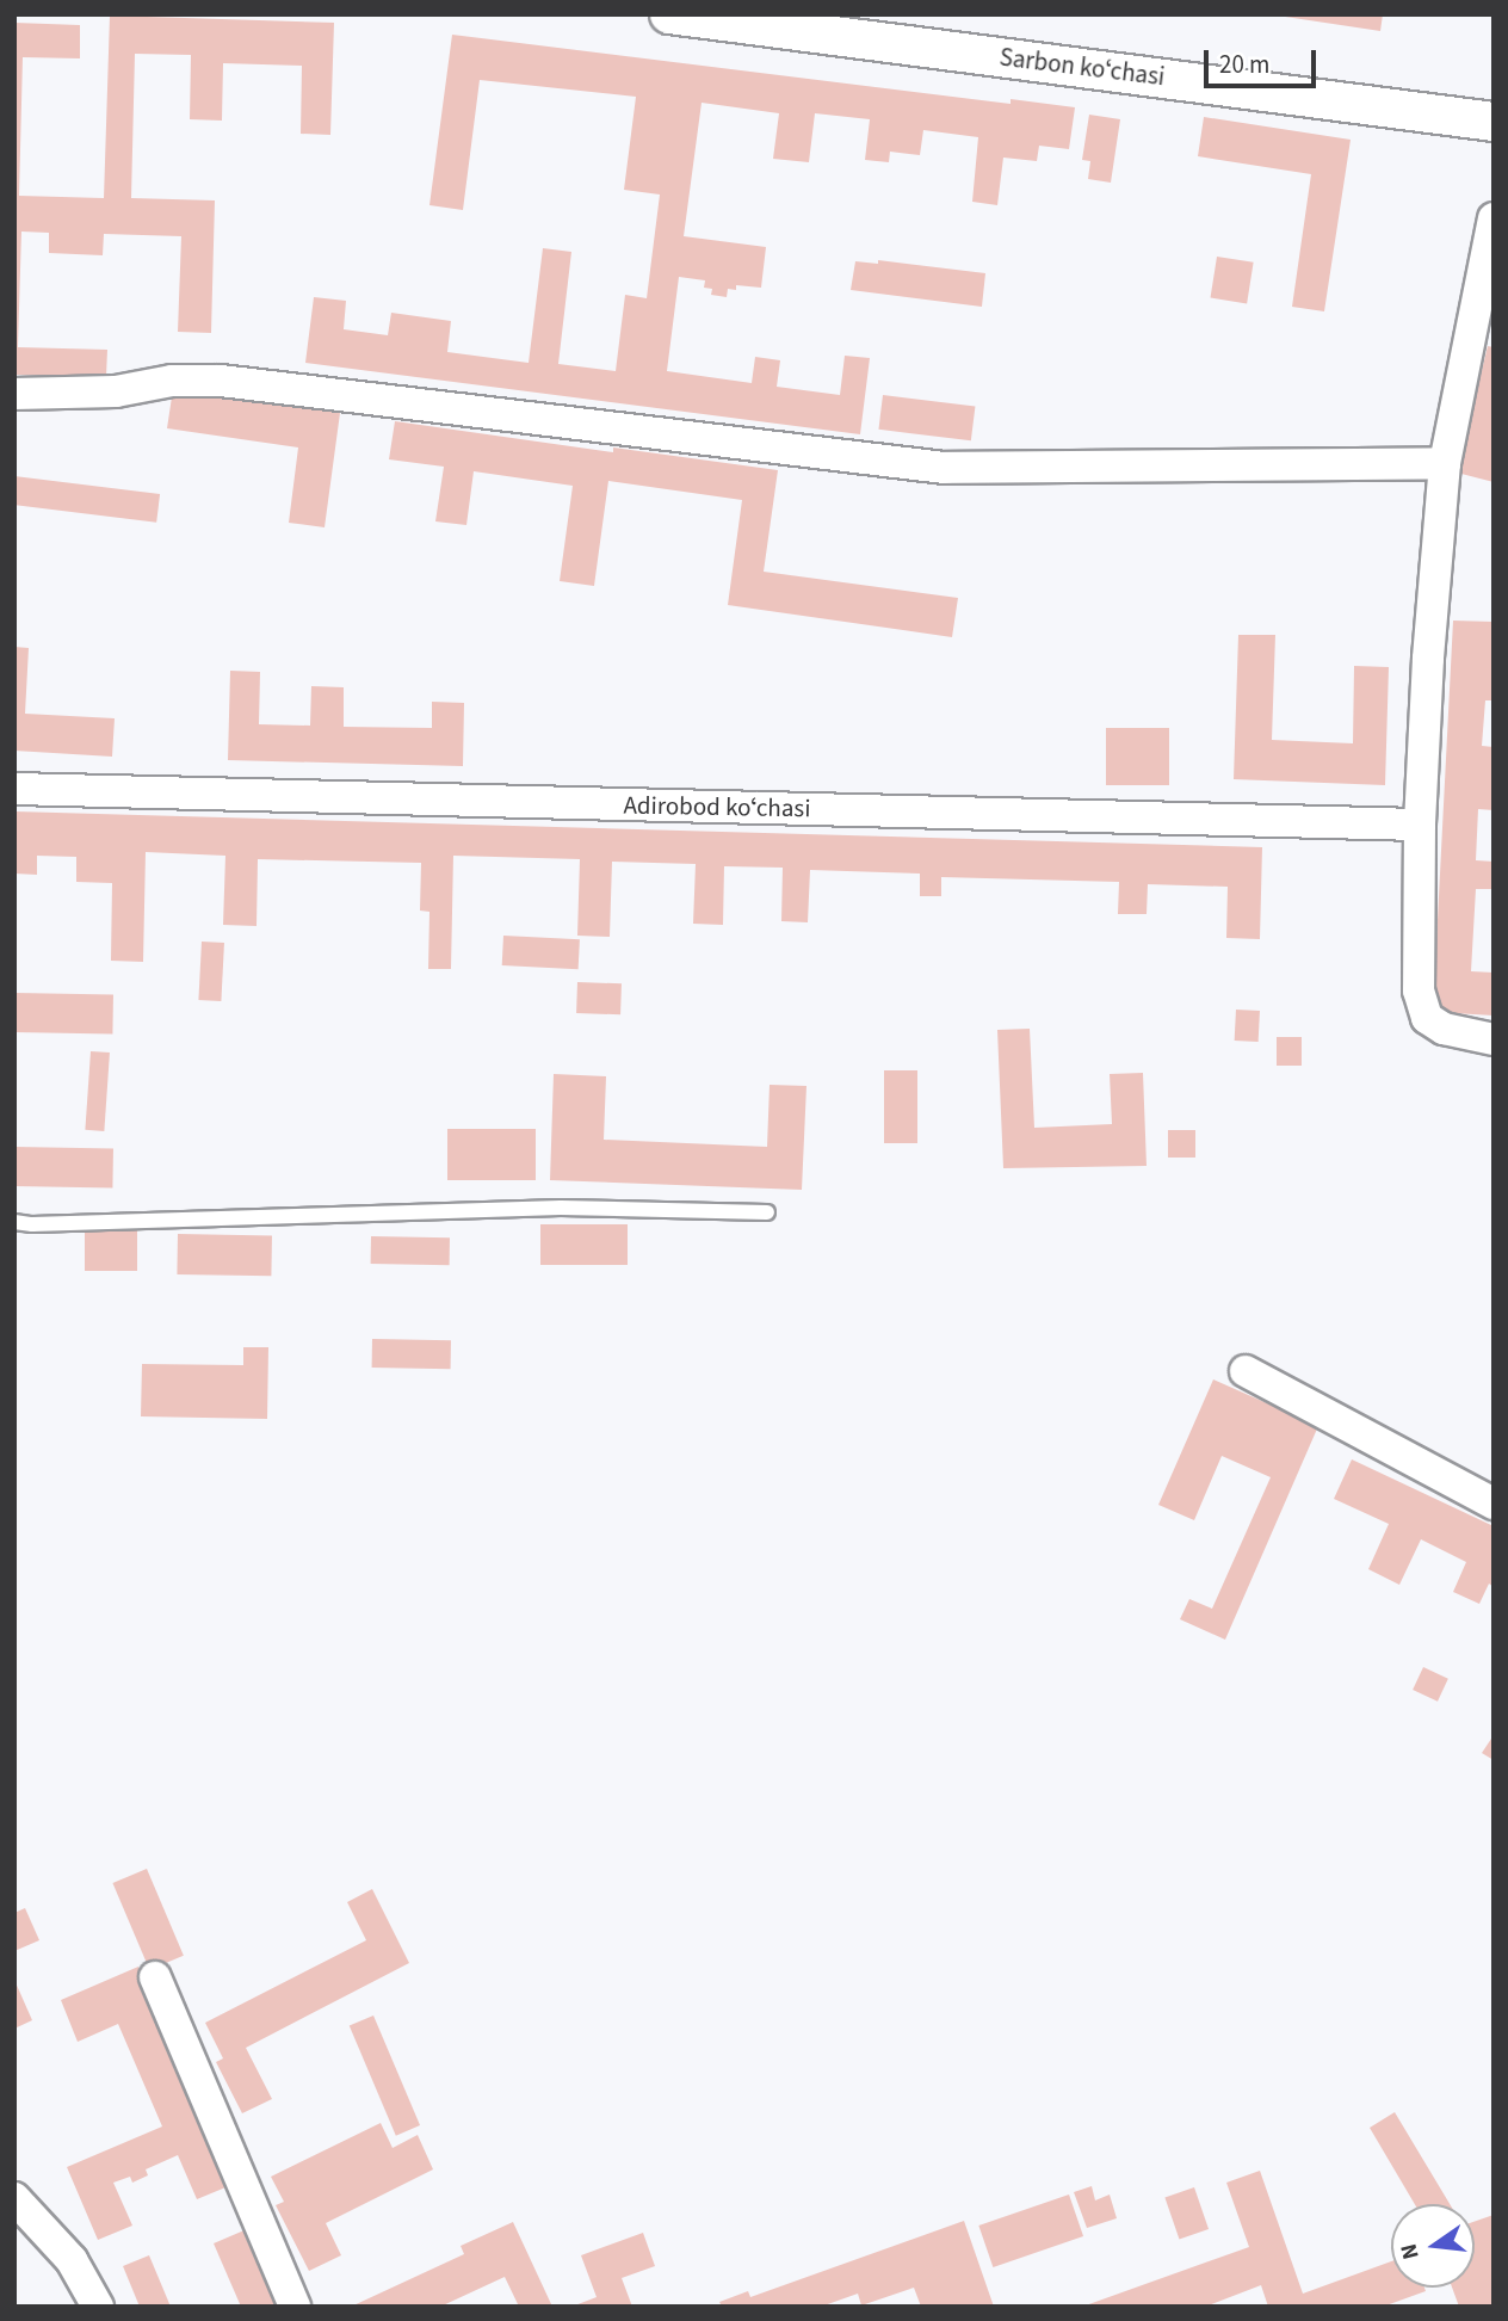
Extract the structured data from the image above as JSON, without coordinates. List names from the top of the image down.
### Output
{
  "streets": {
    "street": ["Sarbon koʻchasi", "Adirobod koʻchasi"]
  },
  "scale_bar": "20 m",
  "north": "left"
}
